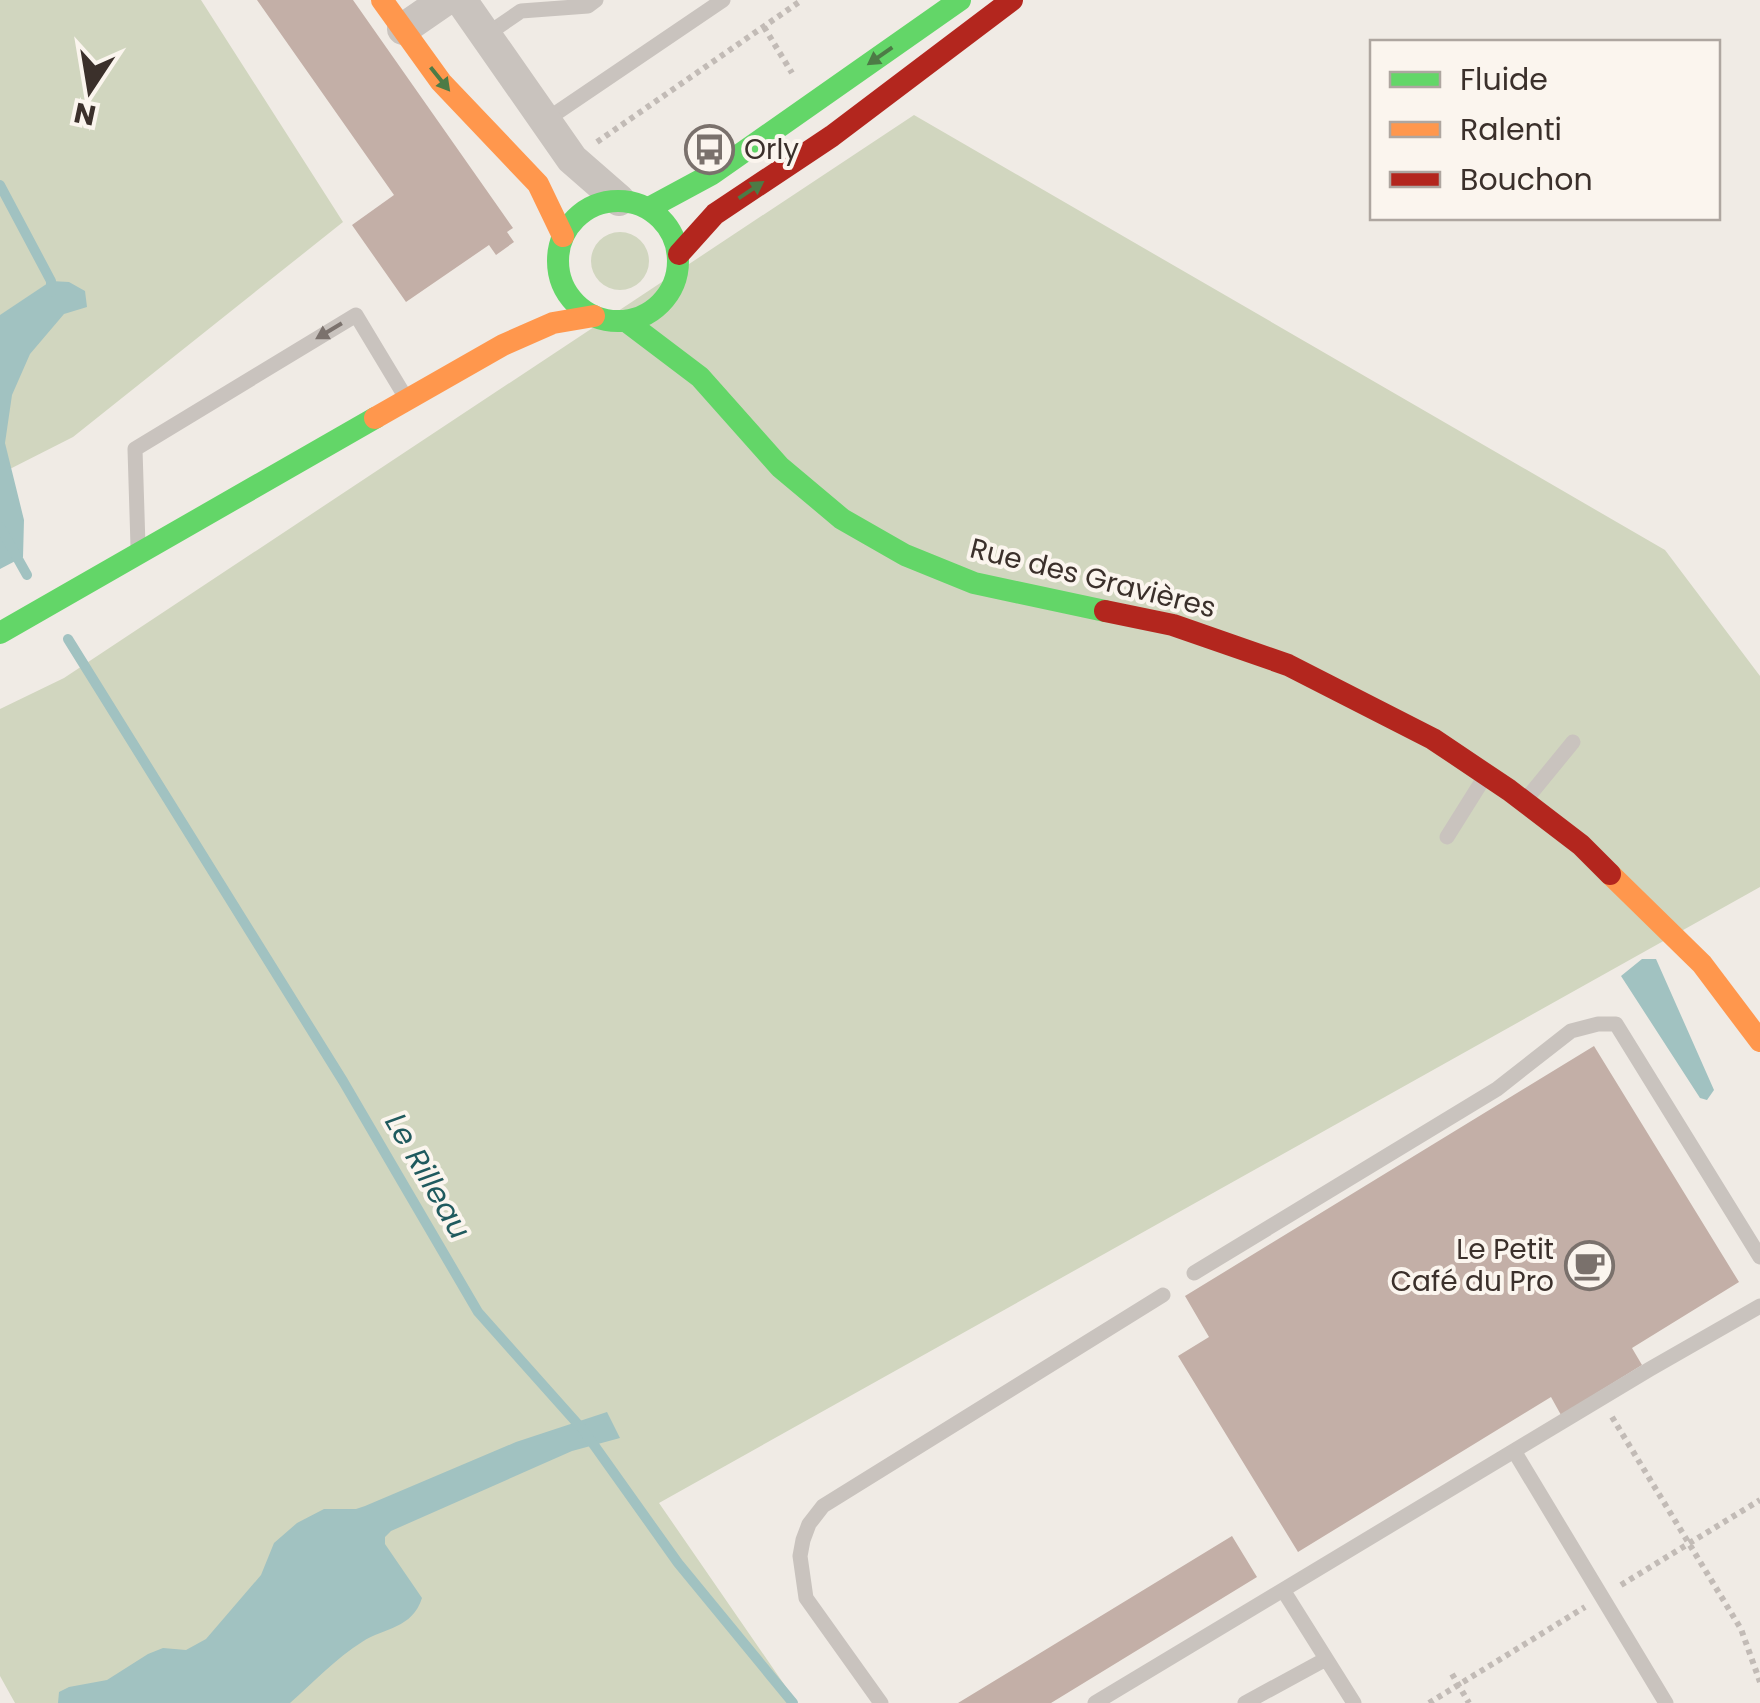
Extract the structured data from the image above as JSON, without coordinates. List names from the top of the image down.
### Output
{
  "streets": {
    "main road": ["Rue des Gravières"]
  },
  "water": ["Le Rilleau"],
  "places": {
    "bus stop": ["Orly"],
    "cafe": ["Le Petit Café du Pro"]
  },
  "legend": ["Fluide", "Ralenti", "Bouchon"],
  "north": "bottom"
}
